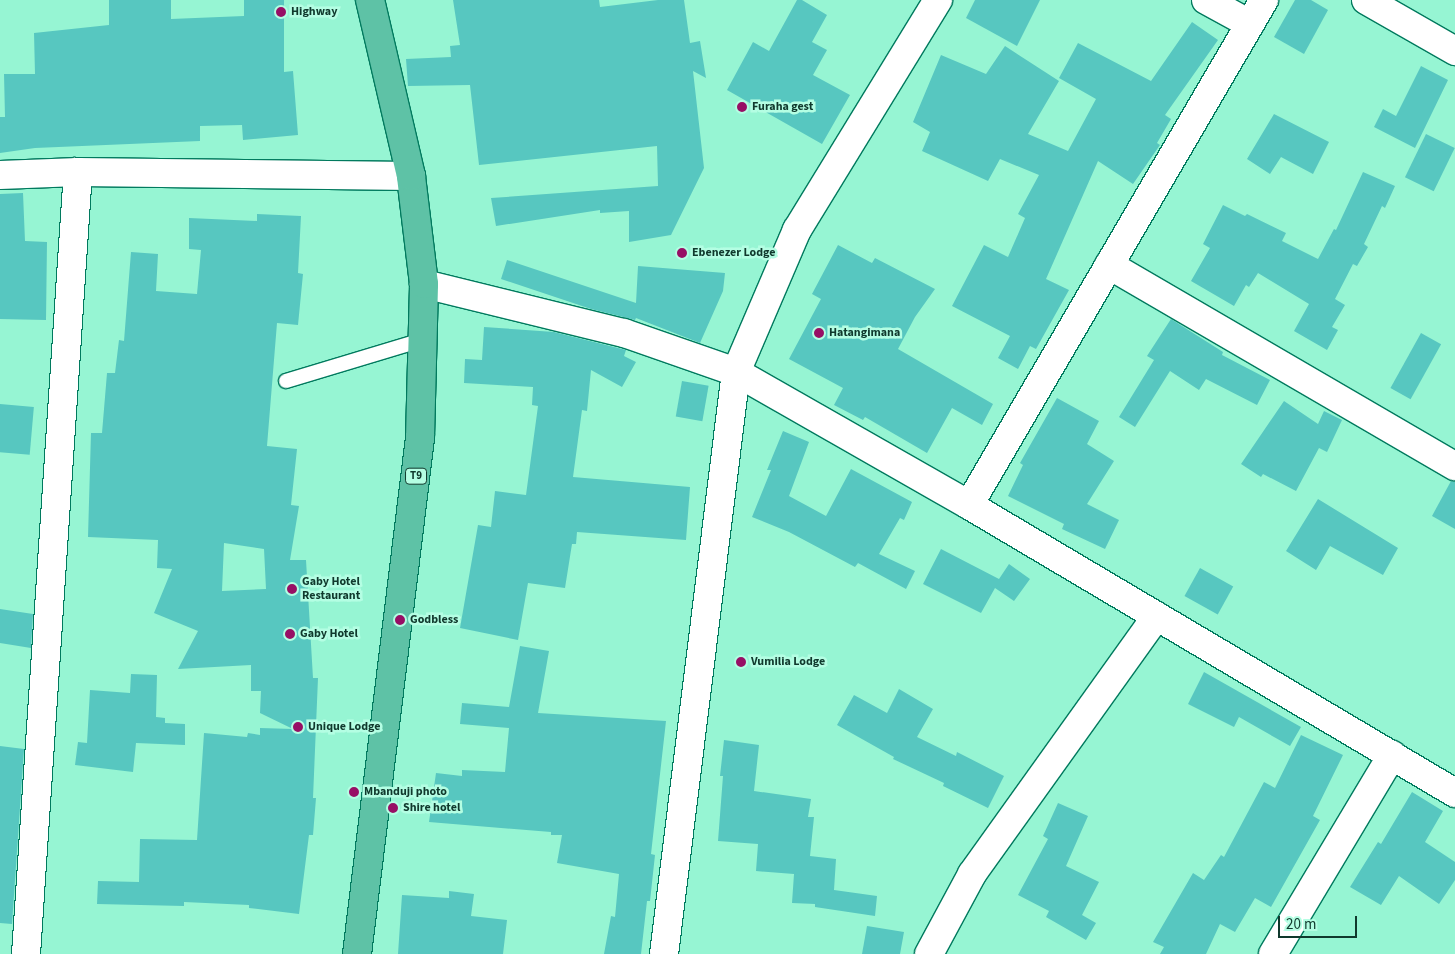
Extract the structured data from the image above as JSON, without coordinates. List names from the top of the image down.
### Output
{
  "streets": {
    "highway": ["T9"]
  },
  "places": [
    "Highway",
    "Furaha gest",
    "Ebenezer Lodge",
    "Hatangimana",
    "Gaby Hotel Restaurant",
    "Godbless",
    "Gaby Hotel",
    "Vumilia Lodge",
    "Unique Lodge",
    "Mbanduji photo",
    "Shire hotel"
  ],
  "scale_bar": "20 m"
}
